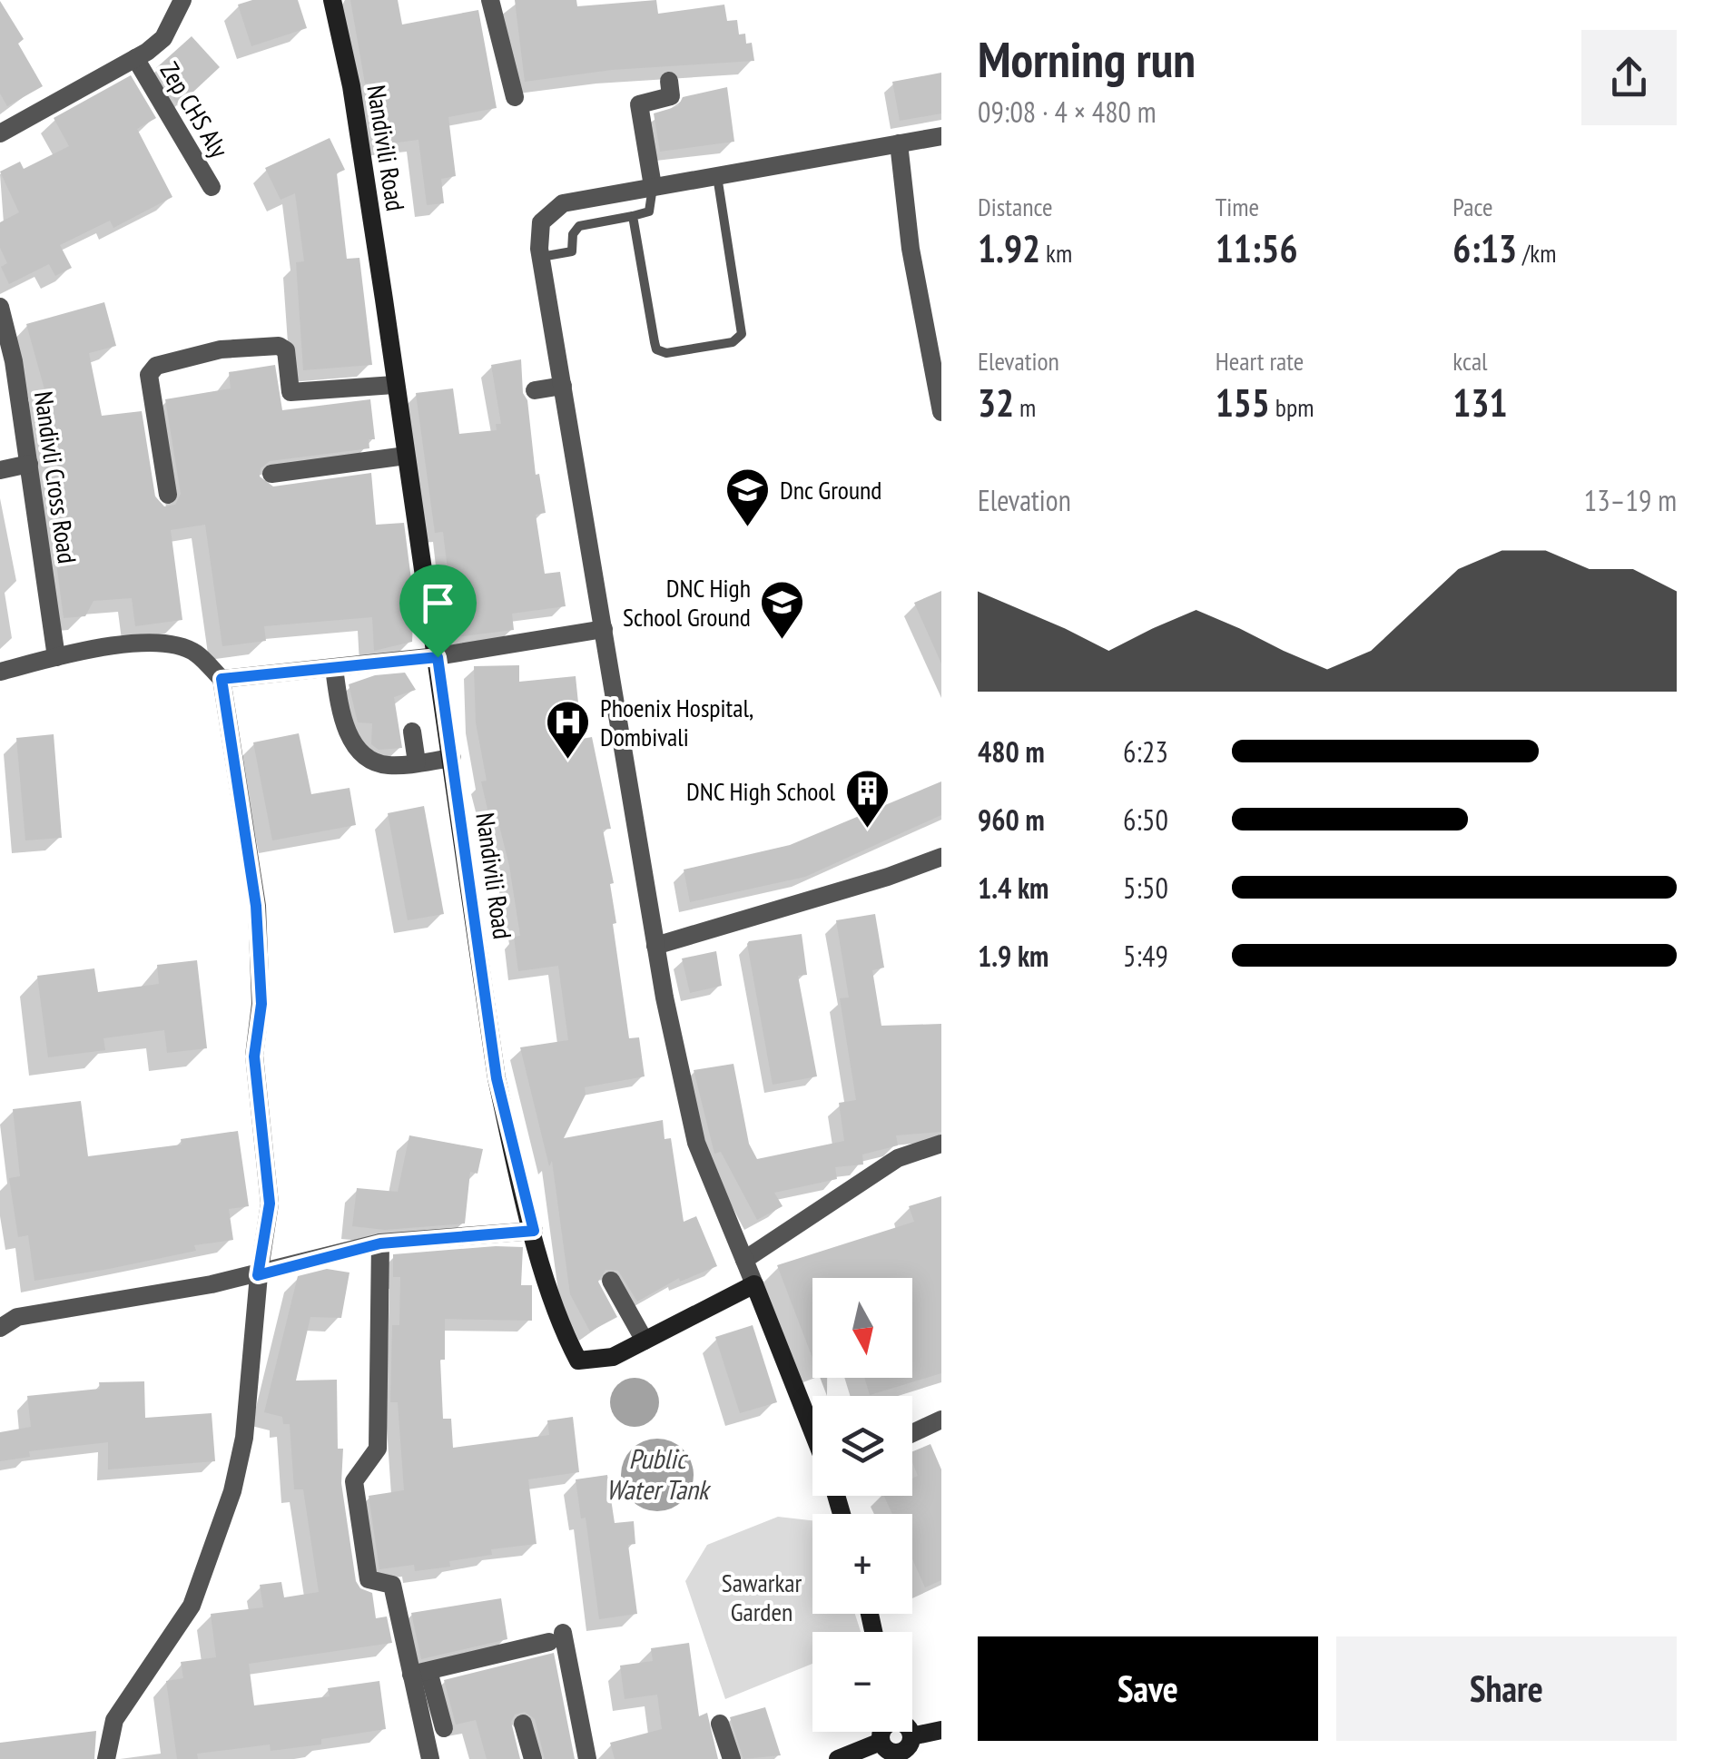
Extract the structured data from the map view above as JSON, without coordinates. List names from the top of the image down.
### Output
{
  "streets": {
    "street": ["Zep CHS Aly", "Nandivili Road", "Nandivli Cross Road"]
  },
  "water": ["Public Water Tank"],
  "parks": ["Sawarkar Garden"],
  "places": {
    "school or university": ["Dnc Ground", "DNC High School Ground"],
    "hospital": ["Phoenix Hospital, Dombivali"],
    "building": ["DNC High School"]
  },
  "north": "bottom",
  "page": {
    "heading": ["Morning run", "09:08 · 4 × 480 m"],
    "stats": [
      ["Distance", "1.92 km"],
      ["Time", "11:56"],
      ["Pace", "6:13 /km"],
      ["Elevation", "32 m"],
      ["Heart rate", "155 bpm"],
      ["kcal", "131"]
    ],
    "chart": ["Elevation", "13–19 m"],
    "list": [
      {
        "name": "480 m",
        "note": "6:23"
      },
      {
        "name": "960 m",
        "note": "6:50"
      },
      {
        "name": "1.4 km",
        "note": "5:50"
      },
      {
        "name": "1.9 km",
        "note": "5:49"
      }
    ],
    "map_buttons": ["+", "−"],
    "buttons": ["Save", "Share"]
  }
}
